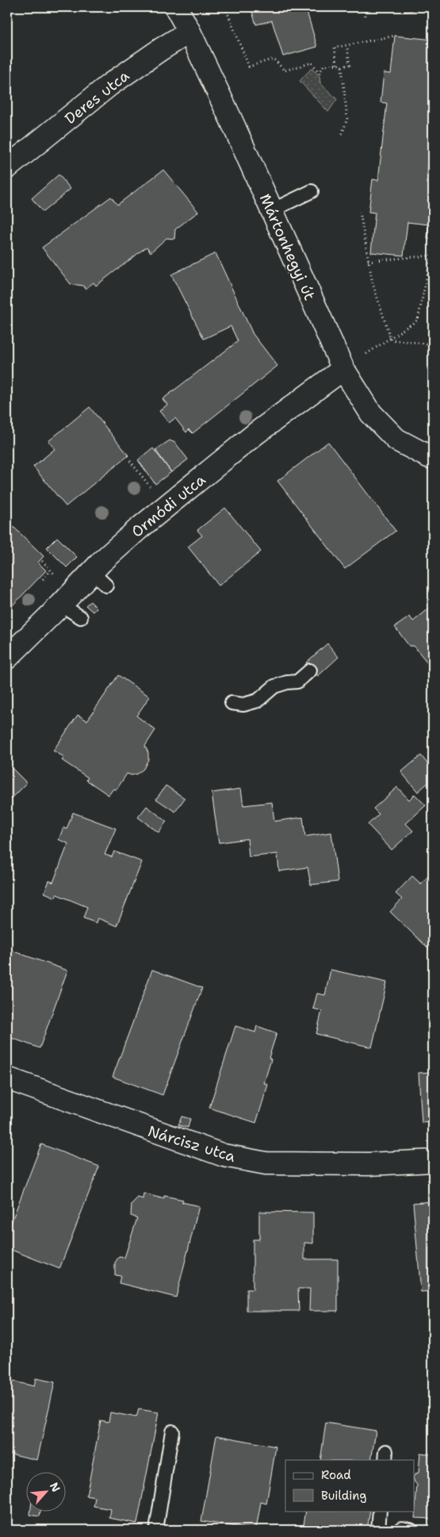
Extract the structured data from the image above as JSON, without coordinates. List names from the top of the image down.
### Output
{
  "streets": {
    "street": [
      "Deres utca",
      "Mártonhegyi út",
      "Ormódi utca",
      "Nárcisz utca"
    ]
  },
  "crossings": [
    ["Deres utca", "Mártonhegyi út"],
    ["Mártonhegyi út", "Ormódi utca"]
  ],
  "legend": ["Road", "Building"],
  "north": "top right"
}
